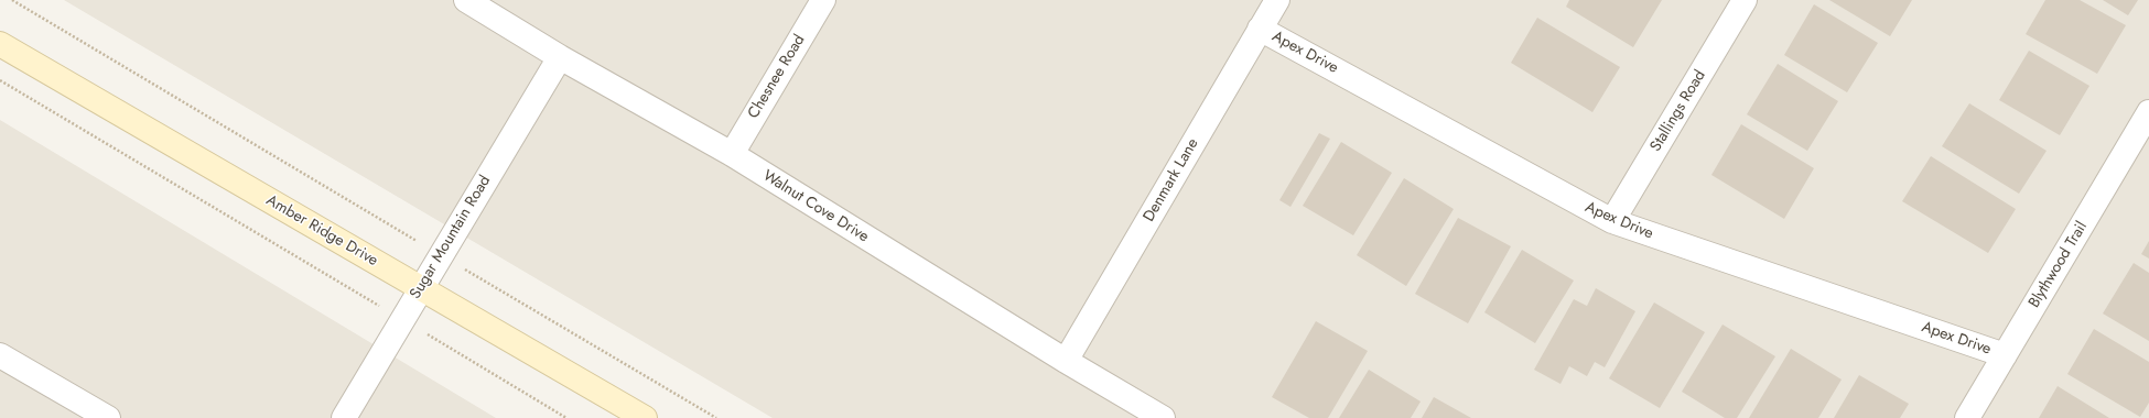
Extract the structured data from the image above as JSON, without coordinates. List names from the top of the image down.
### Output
{
  "streets": {
    "street": [
      "Apex Drive",
      "Chesnee Road",
      "Stallings Road",
      "Denmark Lane",
      "Walnut Cove Drive",
      "Amber Ridge Drive",
      "Sugar Mountain Road",
      "Blythwood Trail"
    ]
  },
  "crossings": [
    ["Apex Drive", "Stallings Road"],
    ["Apex Drive", "Denmark Lane"],
    ["Apex Drive", "Blythwood Trail"],
    ["Chesnee Road", "Walnut Cove Drive"],
    ["Denmark Lane", "Walnut Cove Drive"],
    ["Walnut Cove Drive", "Sugar Mountain Road"],
    ["Amber Ridge Drive", "Sugar Mountain Road"]
  ]
}
